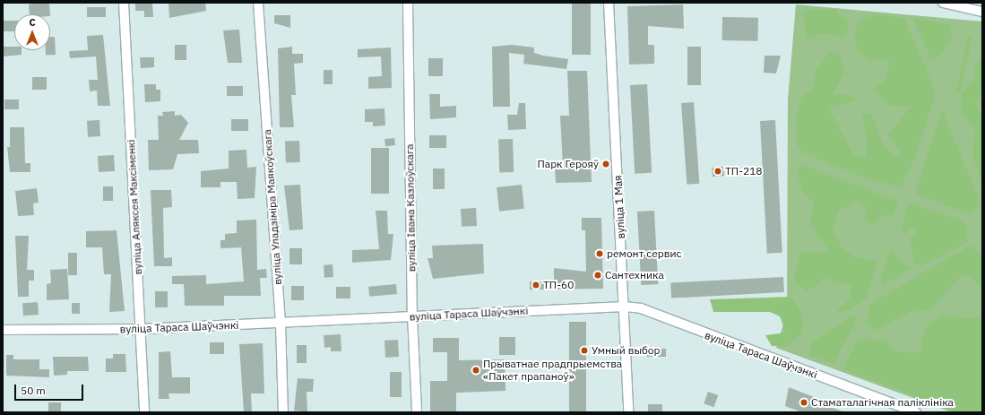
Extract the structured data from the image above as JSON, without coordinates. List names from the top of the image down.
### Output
{
  "streets": {
    "street": [
      "вуліца Аляксея Максіменкі",
      "вуліца Уладзіміра Маякоўскага",
      "вуліца 1 Мая",
      "вуліца Івана Казлоўскага",
      "вуліца Тараса Шаўчэнкі"
    ]
  },
  "crossings": [
    ["вуліца Аляксея Максіменкі", "вуліца Тараса Шаўчэнкі"],
    ["вуліца Уладзіміра Маякоўскага", "вуліца Тараса Шаўчэнкі"],
    ["вуліца 1 Мая", "вуліца Тараса Шаўчэнкі"],
    ["вуліца Івана Казлоўскага", "вуліца Тараса Шаўчэнкі"]
  ],
  "places": [
    "Парк Герояў",
    "ТП-218",
    "ремонт сервис",
    "Сантехника",
    "ТП-60",
    "Умный выбор",
    "Прыватнае прадпрыемства «Пакет прапаноў»",
    "Стаматалагічная паліклініка"
  ],
  "scale_bar": "50 m",
  "north": "top"
}
